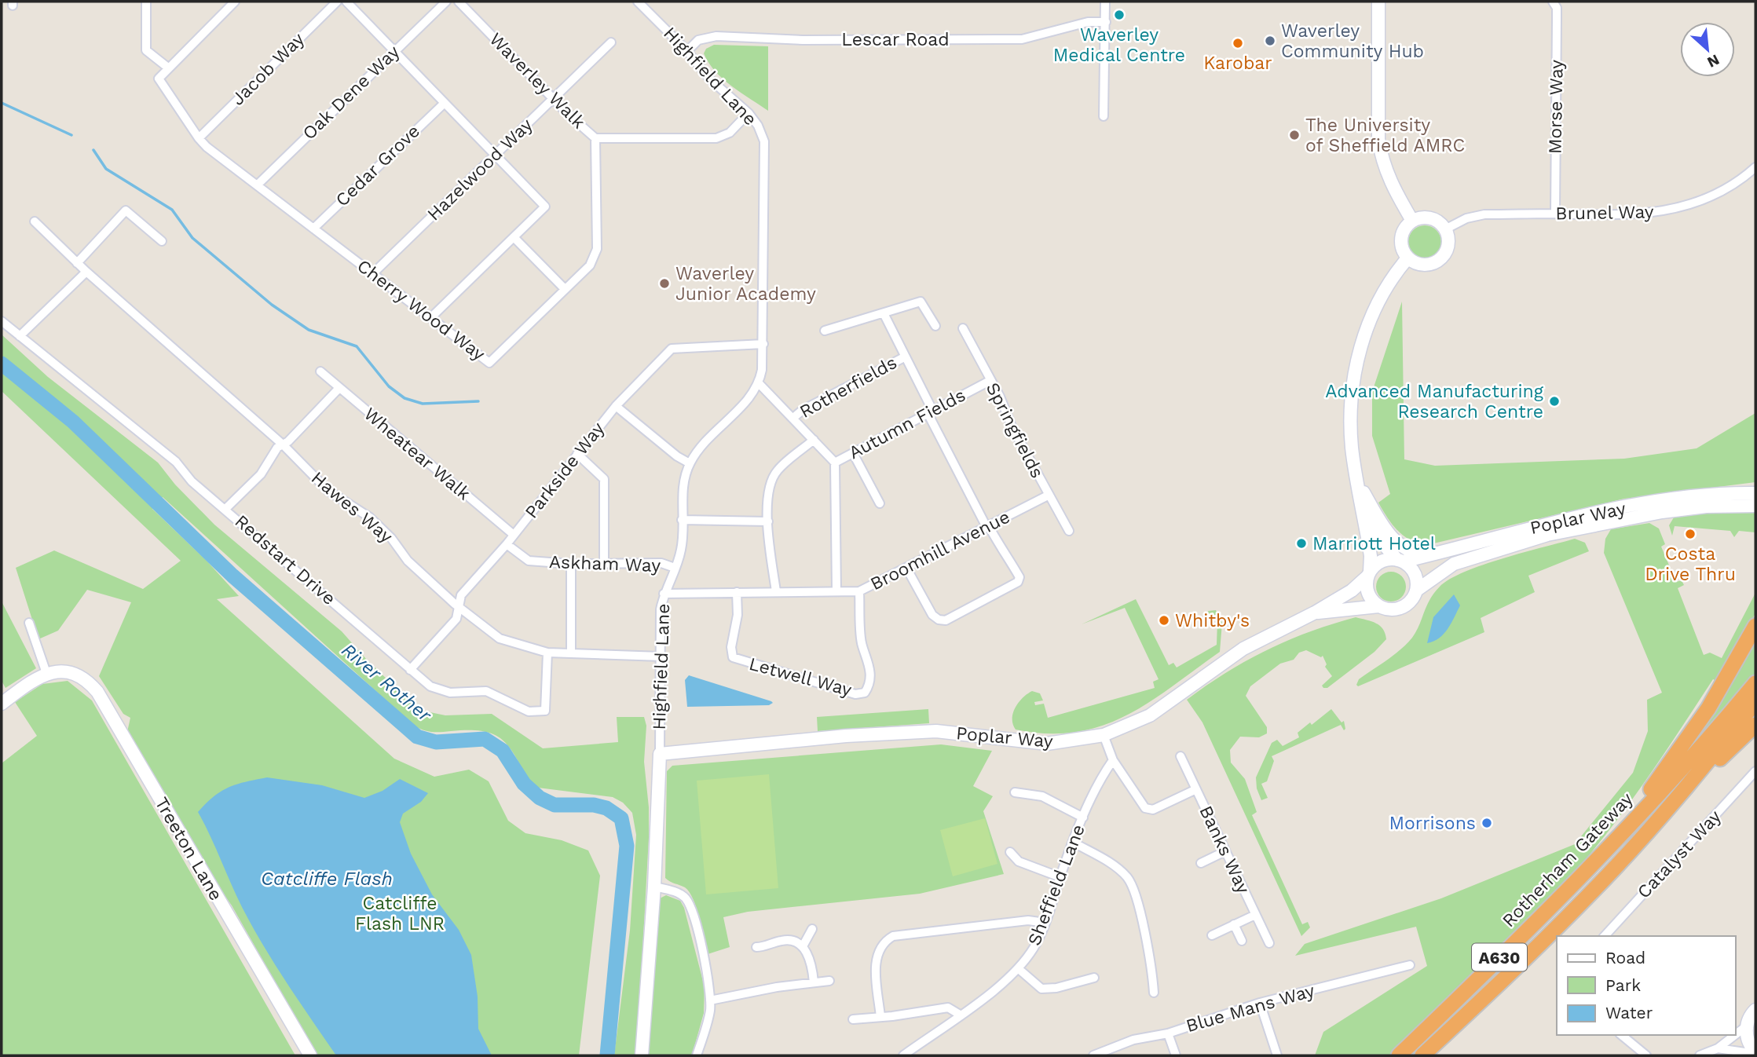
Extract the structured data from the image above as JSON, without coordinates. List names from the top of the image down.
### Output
{
  "streets": {
    "highway": ["Rotherham Gateway", "A630"],
    "main road": ["Poplar Way", "Treeton Lane"],
    "street": [
      "Lescar Road",
      "Jacob Way",
      "Highfield Lane",
      "Waverley Walk",
      "Oak Dene Way",
      "Morse Way",
      "Cedar Grove",
      "Hazelwood Way",
      "Brunel Way",
      "Cherry Wood Way",
      "Rotherfields",
      "Autumn Fields",
      "Springfields",
      "Wheatear Walk",
      "Parkside Way",
      "Hawes Way",
      "Broomhill Avenue",
      "Redstart Drive",
      "Askham Way",
      "Letwell Way",
      "Banks Way",
      "Catalyst Way",
      "Sheffield Lane",
      "Blue Mans Way"
    ]
  },
  "crossings": [
    ["Lescar Road", "Highfield Lane"],
    ["Jacob Way", "Cherry Wood Way"],
    ["Highfield Lane", "Waverley Walk"],
    ["Highfield Lane", "Autumn Fields"],
    ["Highfield Lane", "Parkside Way"],
    ["Highfield Lane", "Hawes Way"],
    ["Highfield Lane", "Poplar Way"],
    ["Highfield Lane", "Broomhill Avenue"],
    ["Highfield Lane", "Askham Way"],
    ["Waverley Walk", "Hazelwood Way"],
    ["Waverley Walk", "Cherry Wood Way"],
    ["Oak Dene Way", "Cherry Wood Way"],
    ["Morse Way", "Brunel Way"],
    ["Cedar Grove", "Cherry Wood Way"],
    ["Hazelwood Way", "Cherry Wood Way"],
    ["Rotherfields", "Autumn Fields"],
    ["Autumn Fields", "Springfields"],
    ["Springfields", "Broomhill Avenue"],
    ["Wheatear Walk", "Parkside Way"],
    ["Parkside Way", "Hawes Way"],
    ["Parkside Way", "Redstart Drive"],
    ["Parkside Way", "Askham Way"],
    ["Hawes Way", "Redstart Drive"],
    ["Broomhill Avenue", "Letwell Way"],
    ["Rotherham Gateway", "A630"]
  ],
  "water": ["River Rother", "Catcliffe Flash"],
  "parks": ["Catcliffe Flash LNR"],
  "places": [
    "Waverley Medical Centre",
    "Waverley Community Hub",
    "Karobar",
    "The University of Sheffield AMRC",
    "Waverley Junior Academy",
    "Advanced Manufacturing Research Centre",
    "Costa Drive Thru",
    "Marriott Hotel",
    "Whitby's",
    "Morrisons"
  ],
  "legend": ["Road", "Park", "Water"],
  "north": "bottom right"
}
